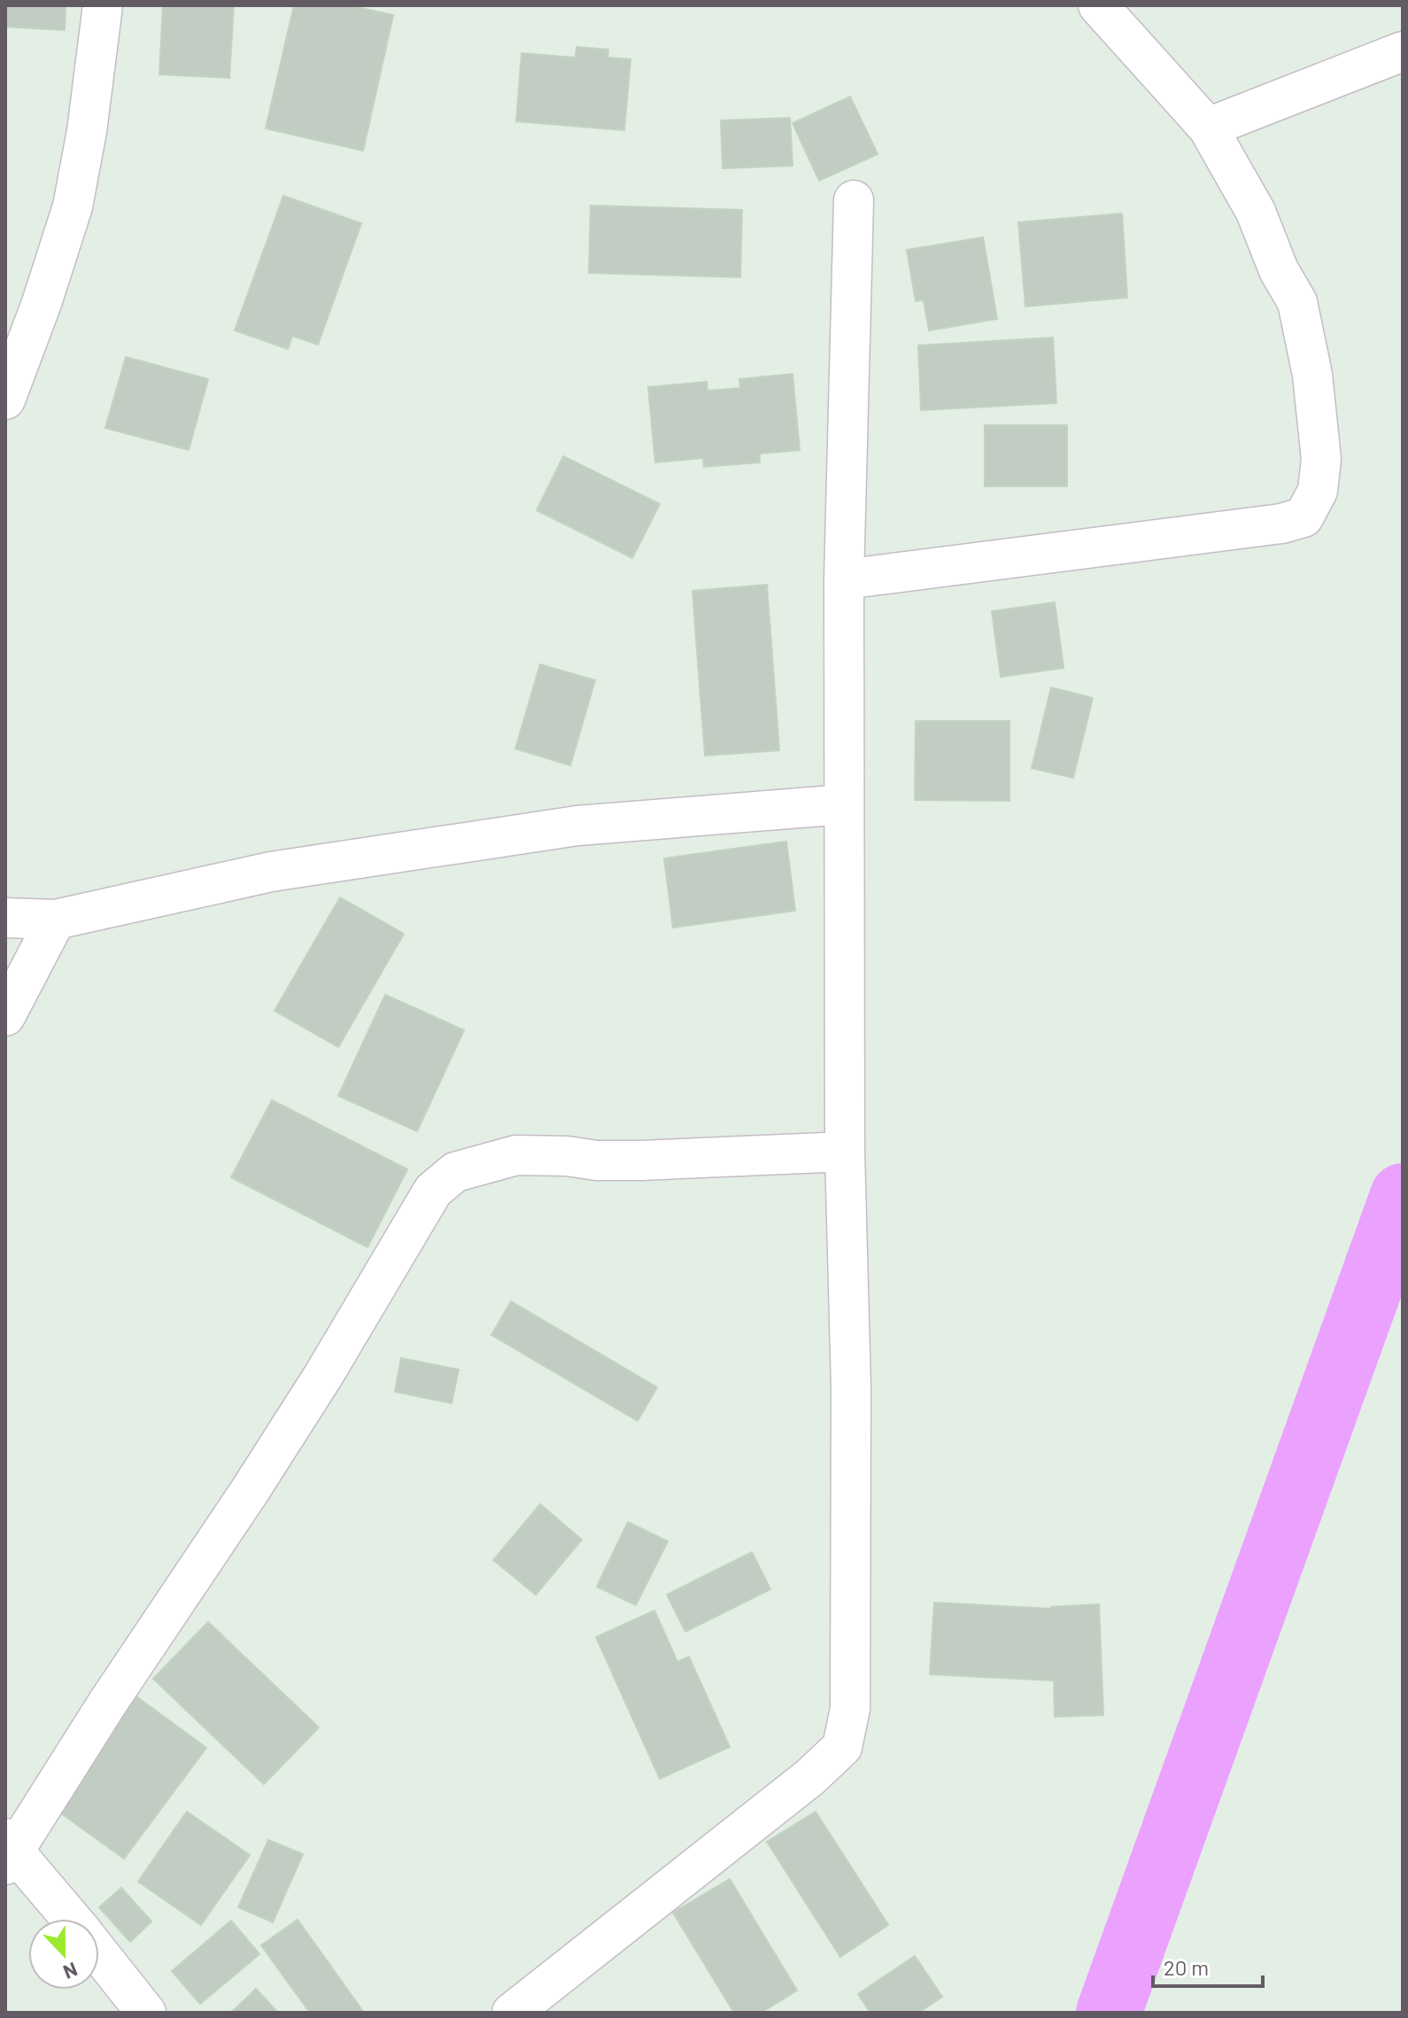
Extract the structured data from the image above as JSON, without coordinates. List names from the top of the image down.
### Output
{
  "scale_bar": "20 m",
  "north": "bottom"
}
